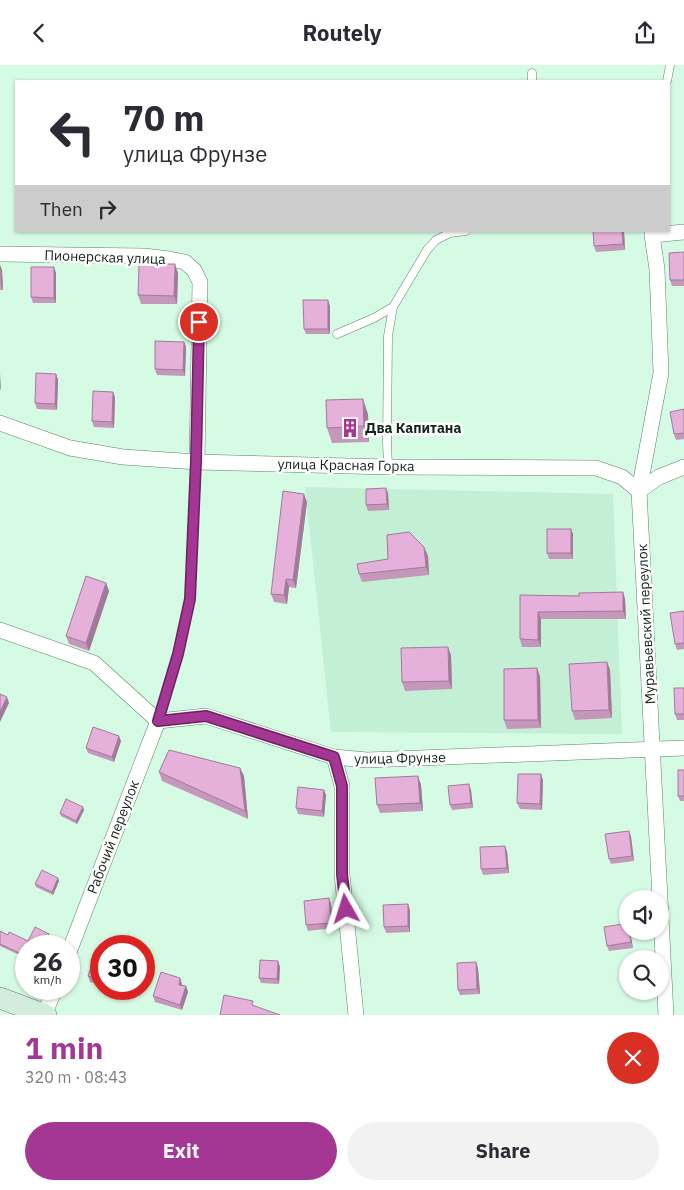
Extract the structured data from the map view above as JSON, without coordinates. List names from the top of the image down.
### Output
{
  "streets": {
    "street": [
      "Пионерская улица",
      "улица Красная Горка",
      "Муравьевский переулок",
      "улица Фрунзе",
      "Рабочий переулок"
    ]
  },
  "crossings": [
    ["Пионерская улица", "улица Красная Горка"],
    ["улица Красная Горка", "Муравьевский переулок"],
    ["Муравьевский переулок", "улица Фрунзе"],
    ["улица Фрунзе", "Рабочий переулок"]
  ],
  "places": {
    "building": ["Два Капитана"]
  },
  "page": {
    "header": "Routely",
    "turn": ["70 m", "улица Фрунзе"],
    "then": "Then",
    "speed": "26 km/h",
    "limit": "30",
    "heading": ["1 min", "320 m · 08:43"],
    "buttons": ["Exit", "Share"]
  }
}
